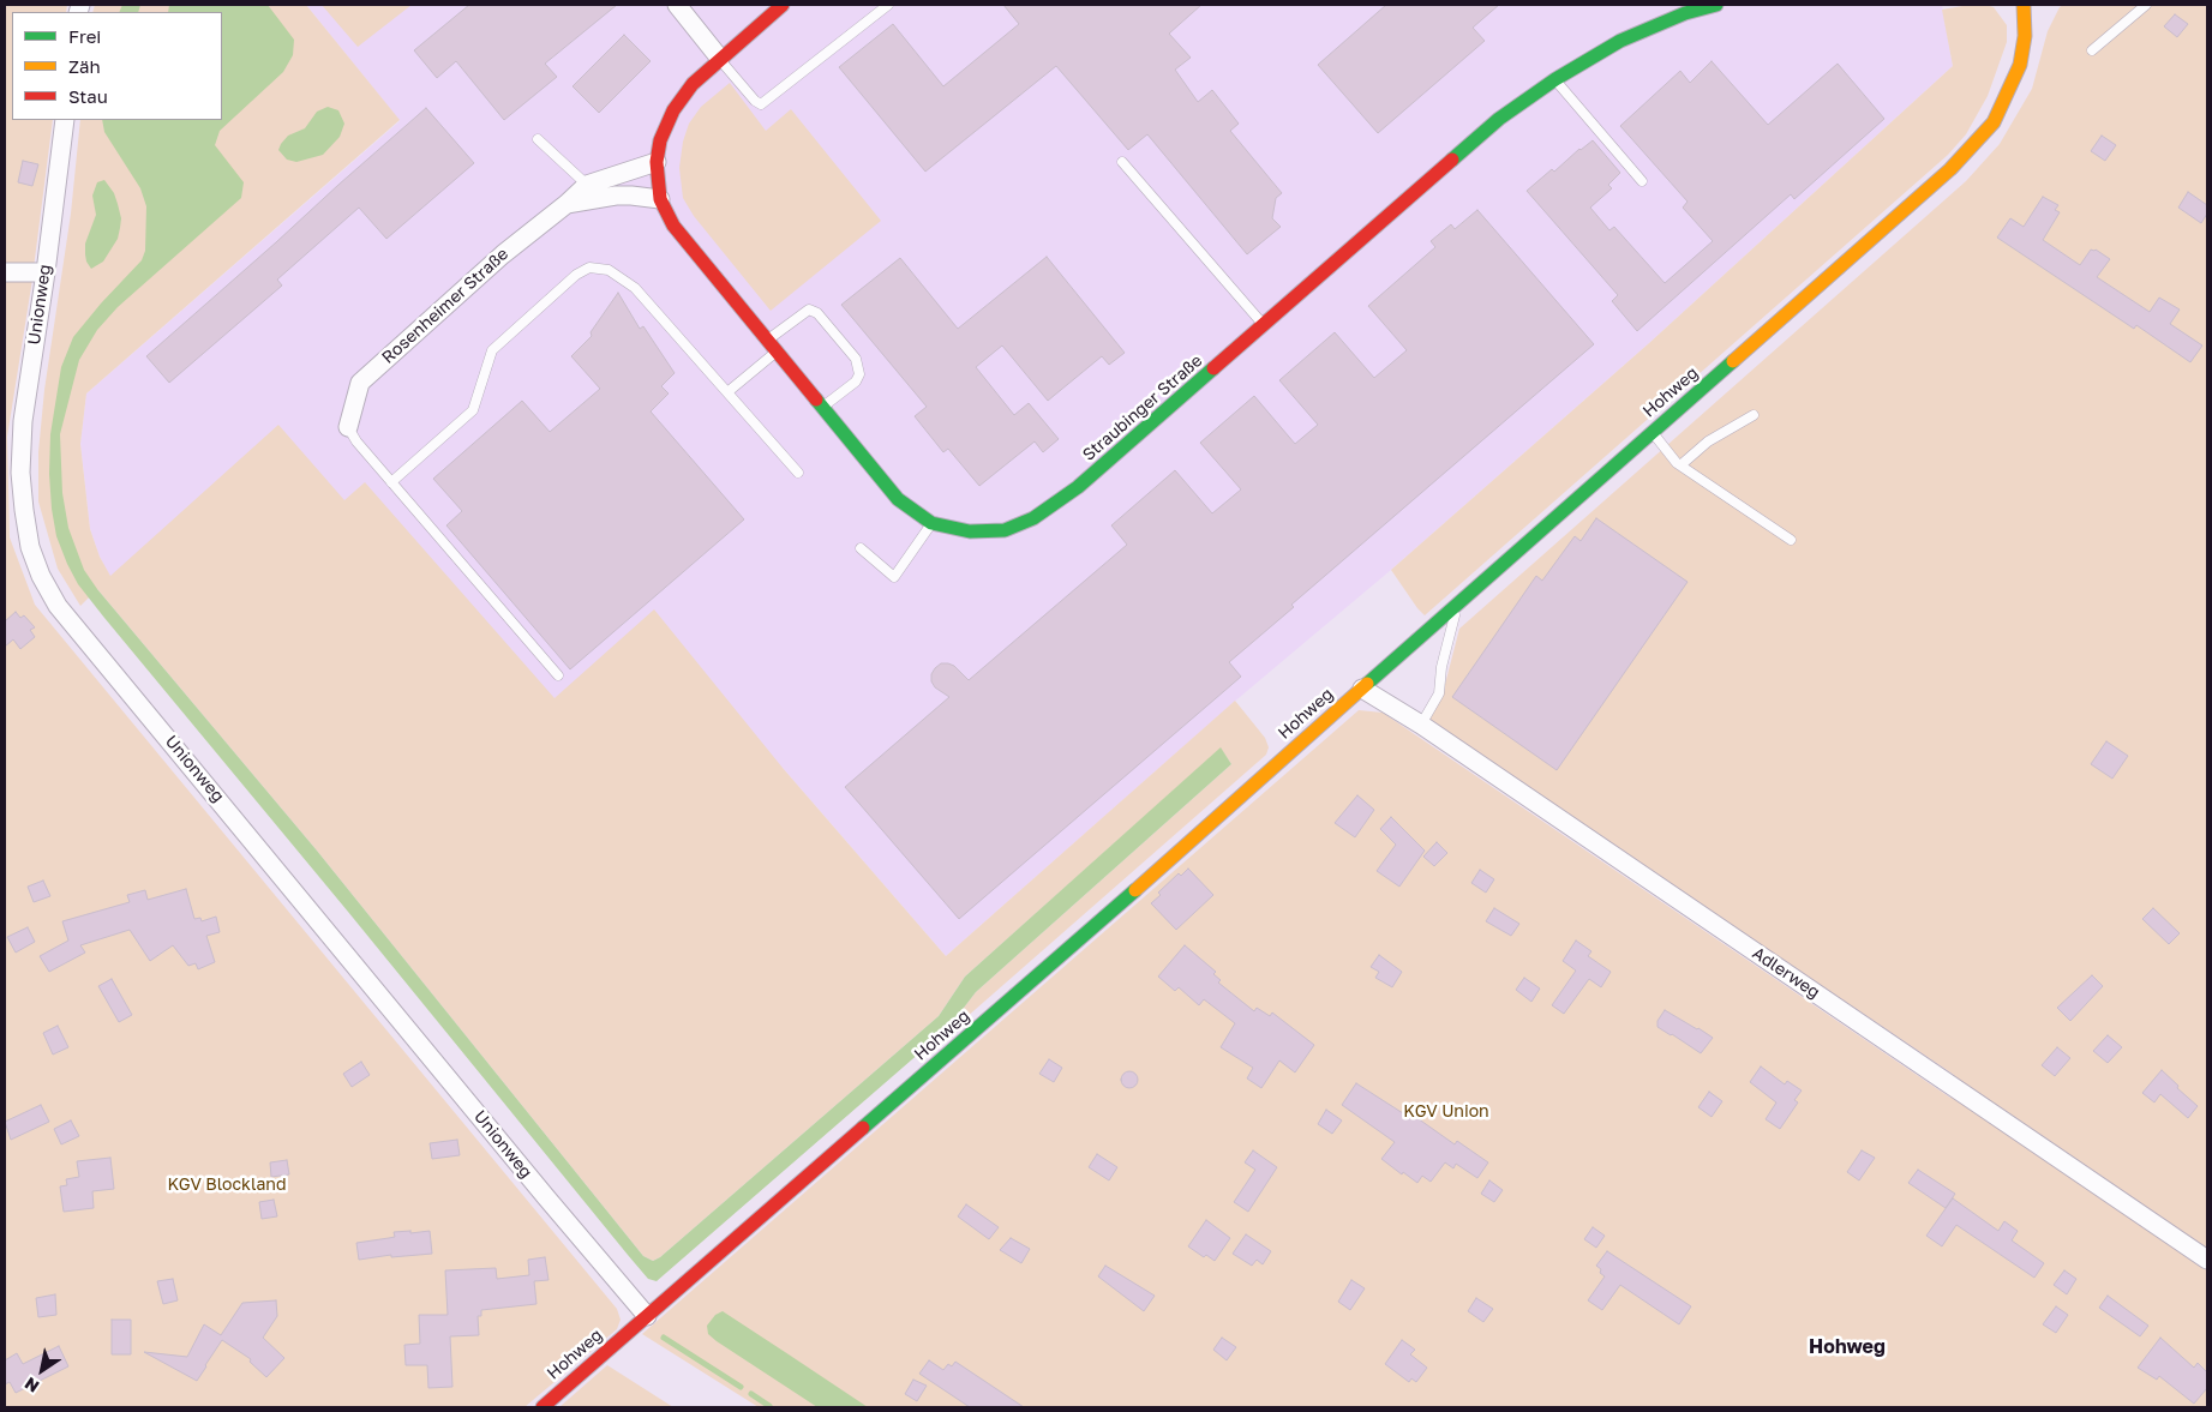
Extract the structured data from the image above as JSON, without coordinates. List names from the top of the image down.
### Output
{
  "streets": {
    "street": [
      "Unionweg",
      "Rosenheimer Straße",
      "Hohweg",
      "Straubinger Straße",
      "Adlerweg"
    ]
  },
  "crossings": [
    ["Unionweg", "Hohweg"],
    ["Rosenheimer Straße", "Straubinger Straße"],
    ["Hohweg", "Adlerweg"]
  ],
  "districts": ["Hohweg"],
  "parks": ["KGV Union", "KGV Blockland"],
  "legend": ["Frei", "Zäh", "Stau"],
  "north": "bottom left"
}
